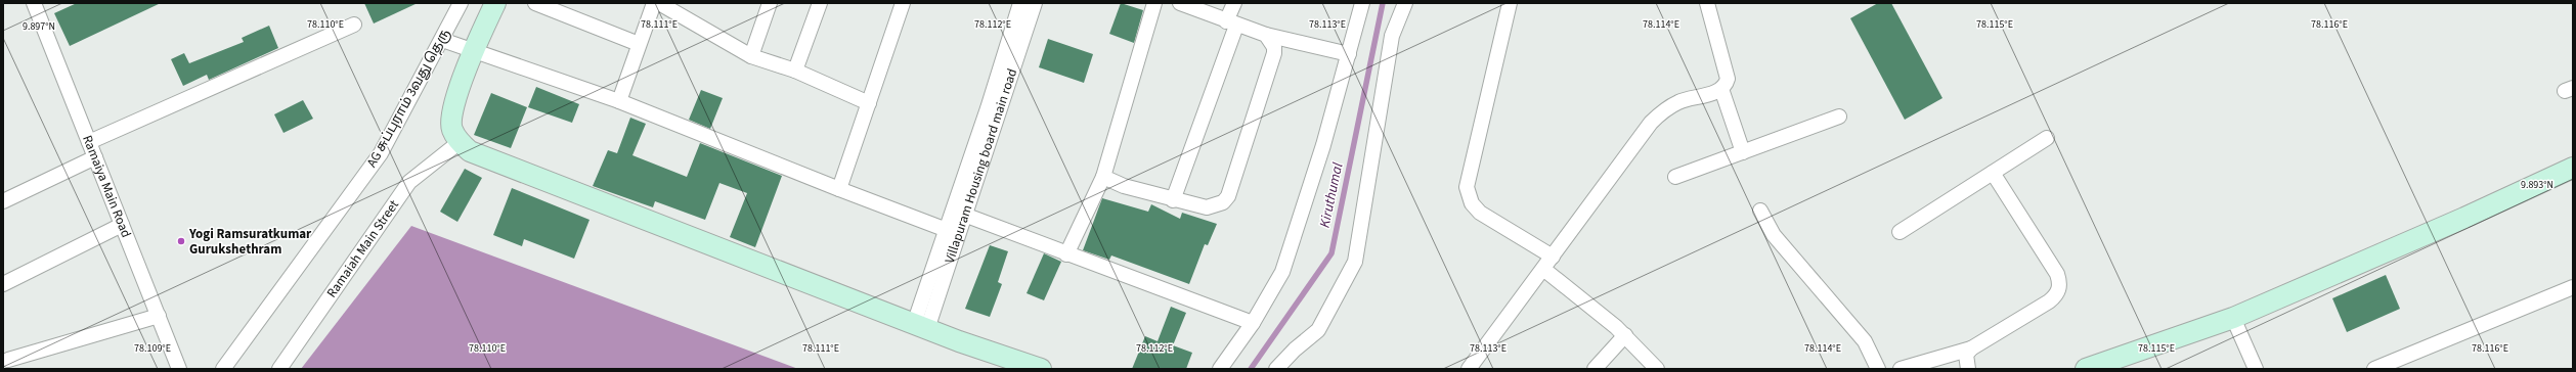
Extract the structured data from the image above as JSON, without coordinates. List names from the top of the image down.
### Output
{
  "streets": {
    "street": [
      "AG சுப்புராம் 3வது தெரு",
      "Villapuram Housing board main road",
      "Ramaiya Main Road",
      "Ramaiah Main Street"
    ]
  },
  "water": ["Kiruthumal"],
  "places": ["Yogi Ramsuratkumar Gurukshethram"],
  "coordinates": [
    "78.110°E",
    "78.112°E",
    "78.116°E",
    "78.111°E",
    "78.113°E",
    "78.114°E",
    "78.115°E",
    "9.897°N",
    "9.893°N",
    "78.109°E"
  ]
}
